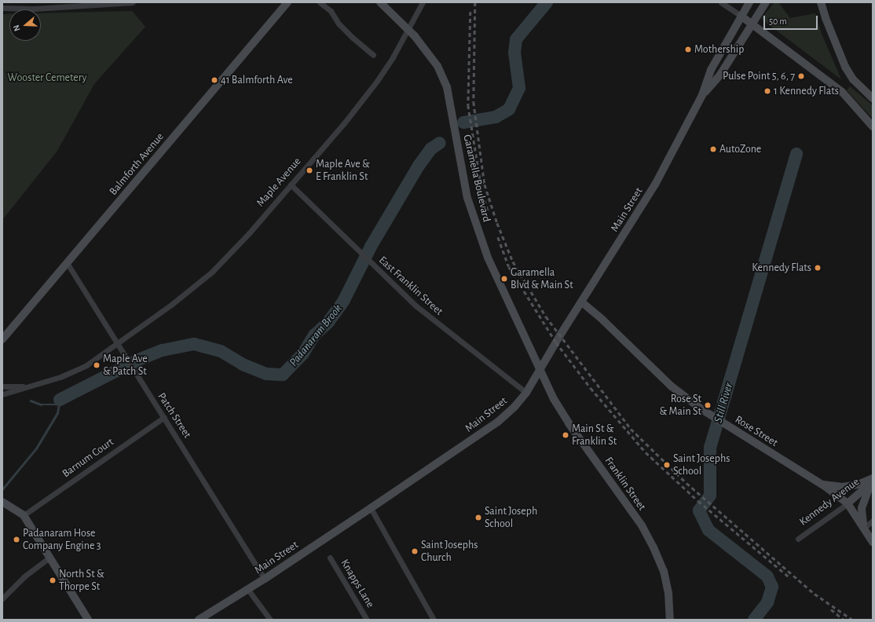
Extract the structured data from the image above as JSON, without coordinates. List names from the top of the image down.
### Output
{
  "streets": {
    "main road": [
      "Balmforth Avenue",
      "Garamella Boulevard",
      "Main Street",
      "Rose Street",
      "Franklin Street",
      "Kennedy Avenue"
    ],
    "street": [
      "Maple Avenue",
      "East Franklin Street",
      "Patch Street",
      "Barnum Court",
      "Knapps Lane"
    ]
  },
  "crossings": [
    ["Balmforth Avenue", "Patch Street"],
    ["Garamella Boulevard", "Maple Avenue"],
    ["Garamella Boulevard", "Main Street"],
    ["Garamella Boulevard", "Franklin Street"],
    ["Maple Avenue", "East Franklin Street"],
    ["Maple Avenue", "Patch Street"],
    ["Main Street", "East Franklin Street"],
    ["Main Street", "Patch Street"],
    ["Main Street", "Rose Street"],
    ["Main Street", "Franklin Street"],
    ["Patch Street", "Barnum Court"],
    ["Rose Street", "Kennedy Avenue"]
  ],
  "water": ["Padanaram Brook", "Still River"],
  "parks": ["Wooster Cemetery"],
  "places": [
    "Mothership",
    "Pulse Point 5, 6, 7",
    "41 Balmforth Ave",
    "1 Kennedy Flats",
    "AutoZone",
    "Maple Ave & E Franklin St",
    "Kennedy Flats",
    "Garamella Blvd & Main St",
    "Maple Ave & Patch St",
    "Rose St & Main St",
    "Main St & Franklin St",
    "Saint Josephs School",
    "Saint Joseph School",
    "Padanaram Hose Company Engine 3",
    "Saint Josephs Church",
    "North St & Thorpe St"
  ],
  "scale_bar": "50 m",
  "north": "left"
}
